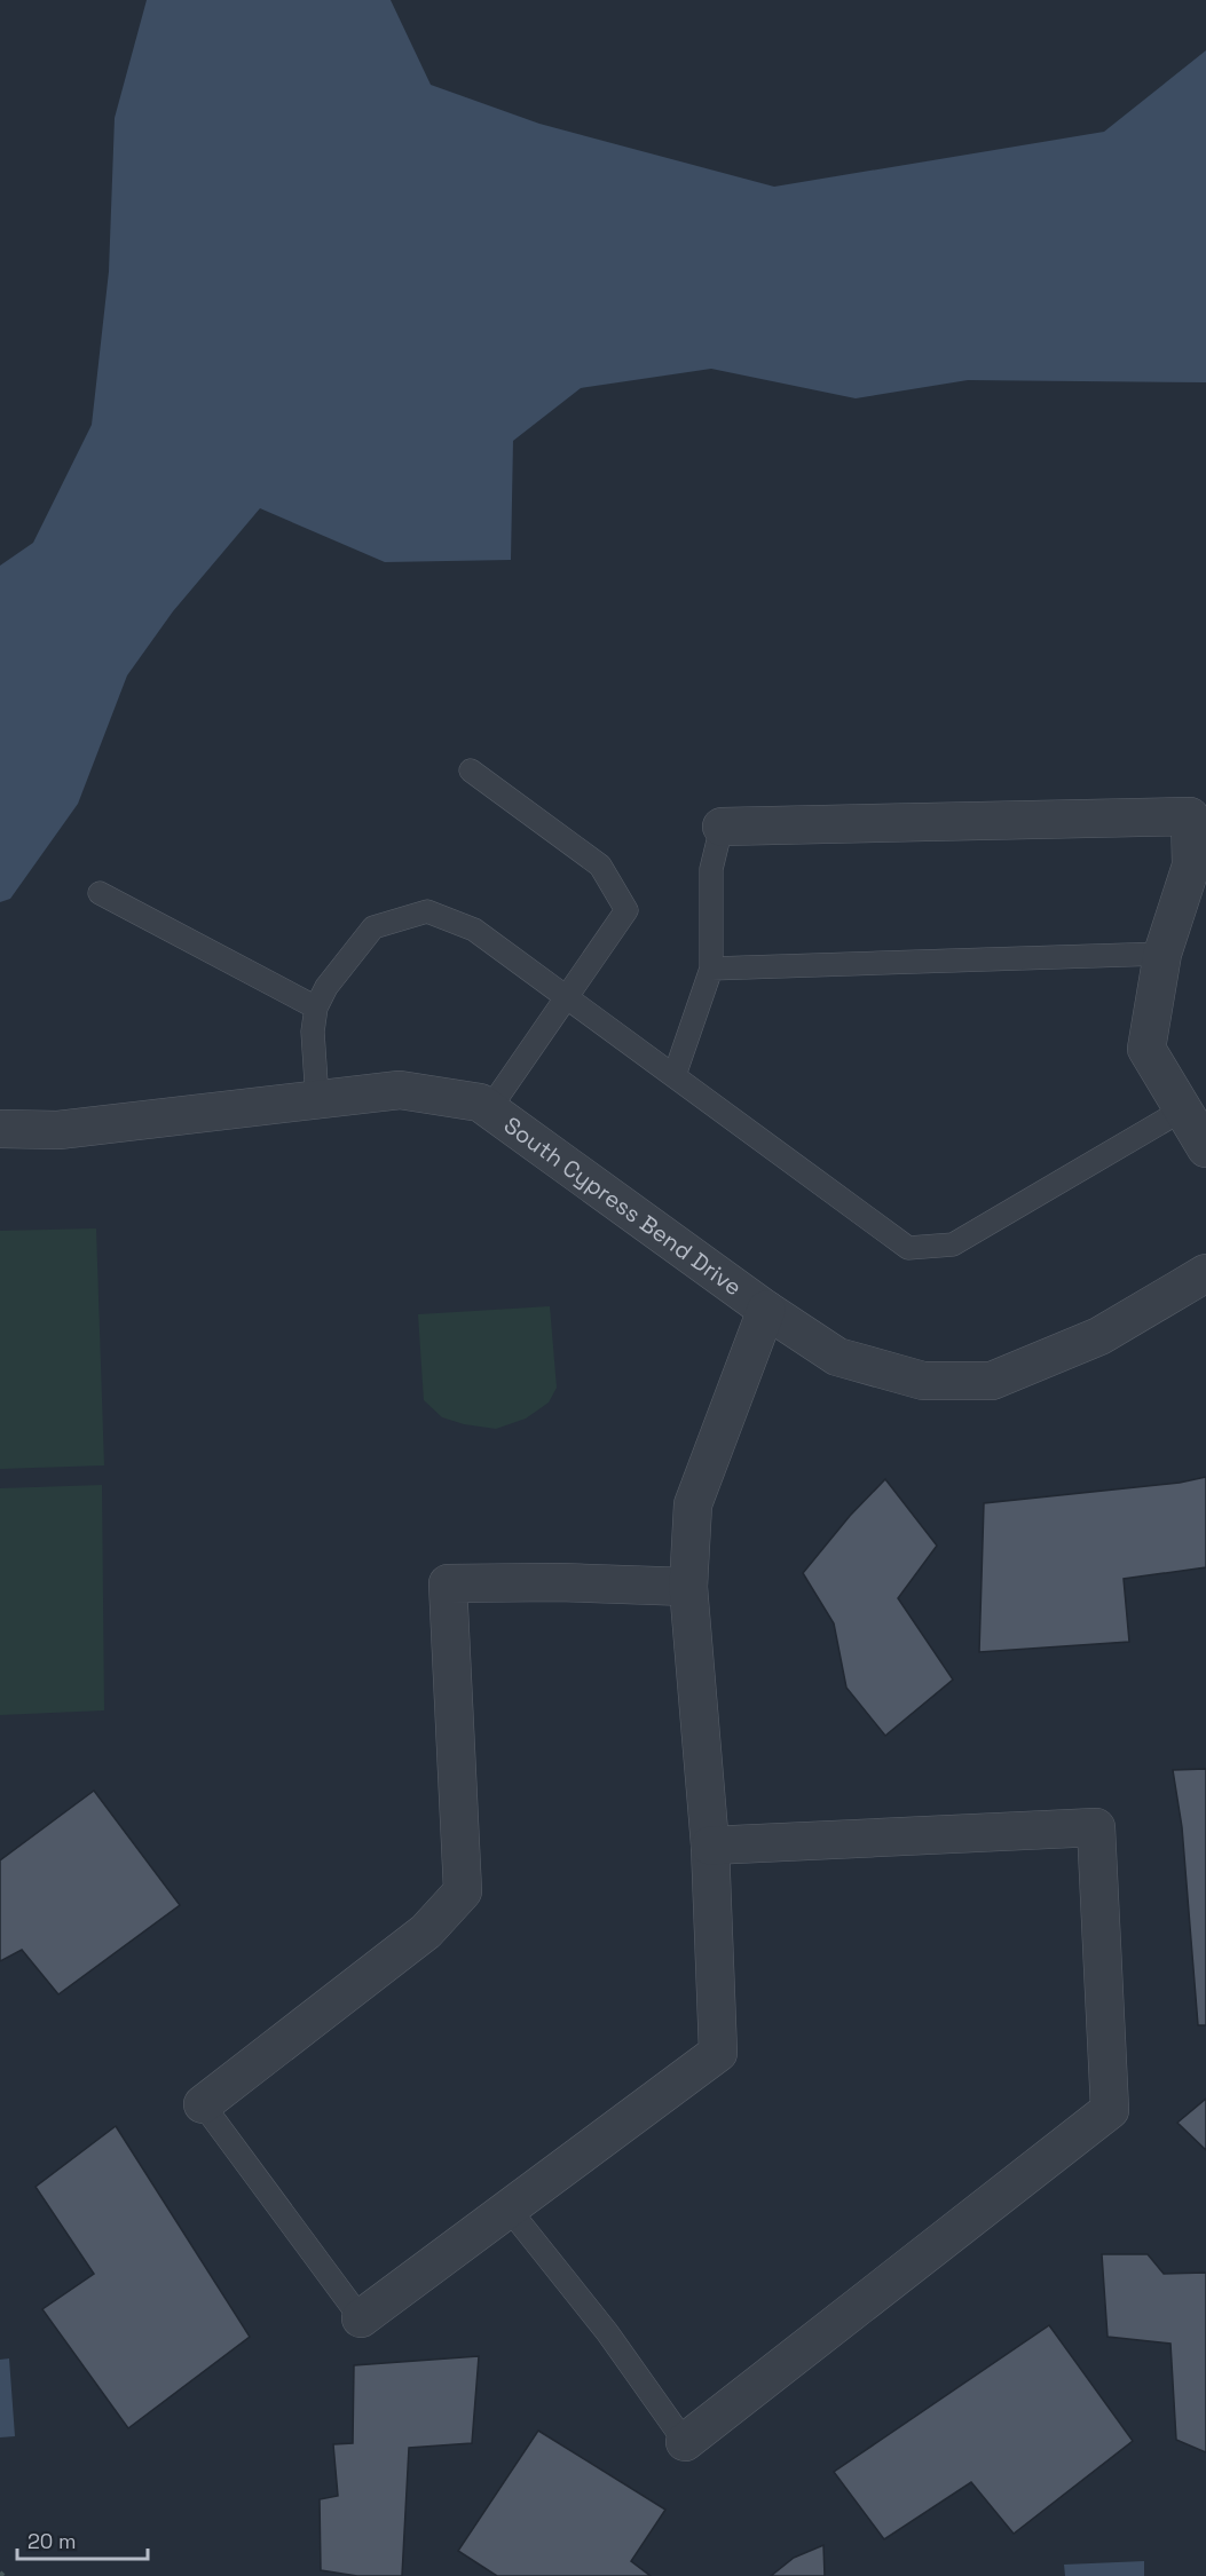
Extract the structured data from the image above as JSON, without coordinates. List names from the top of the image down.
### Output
{
  "streets": {
    "street": ["South Cypress Bend Drive"]
  },
  "scale_bar": "20 m"
}
